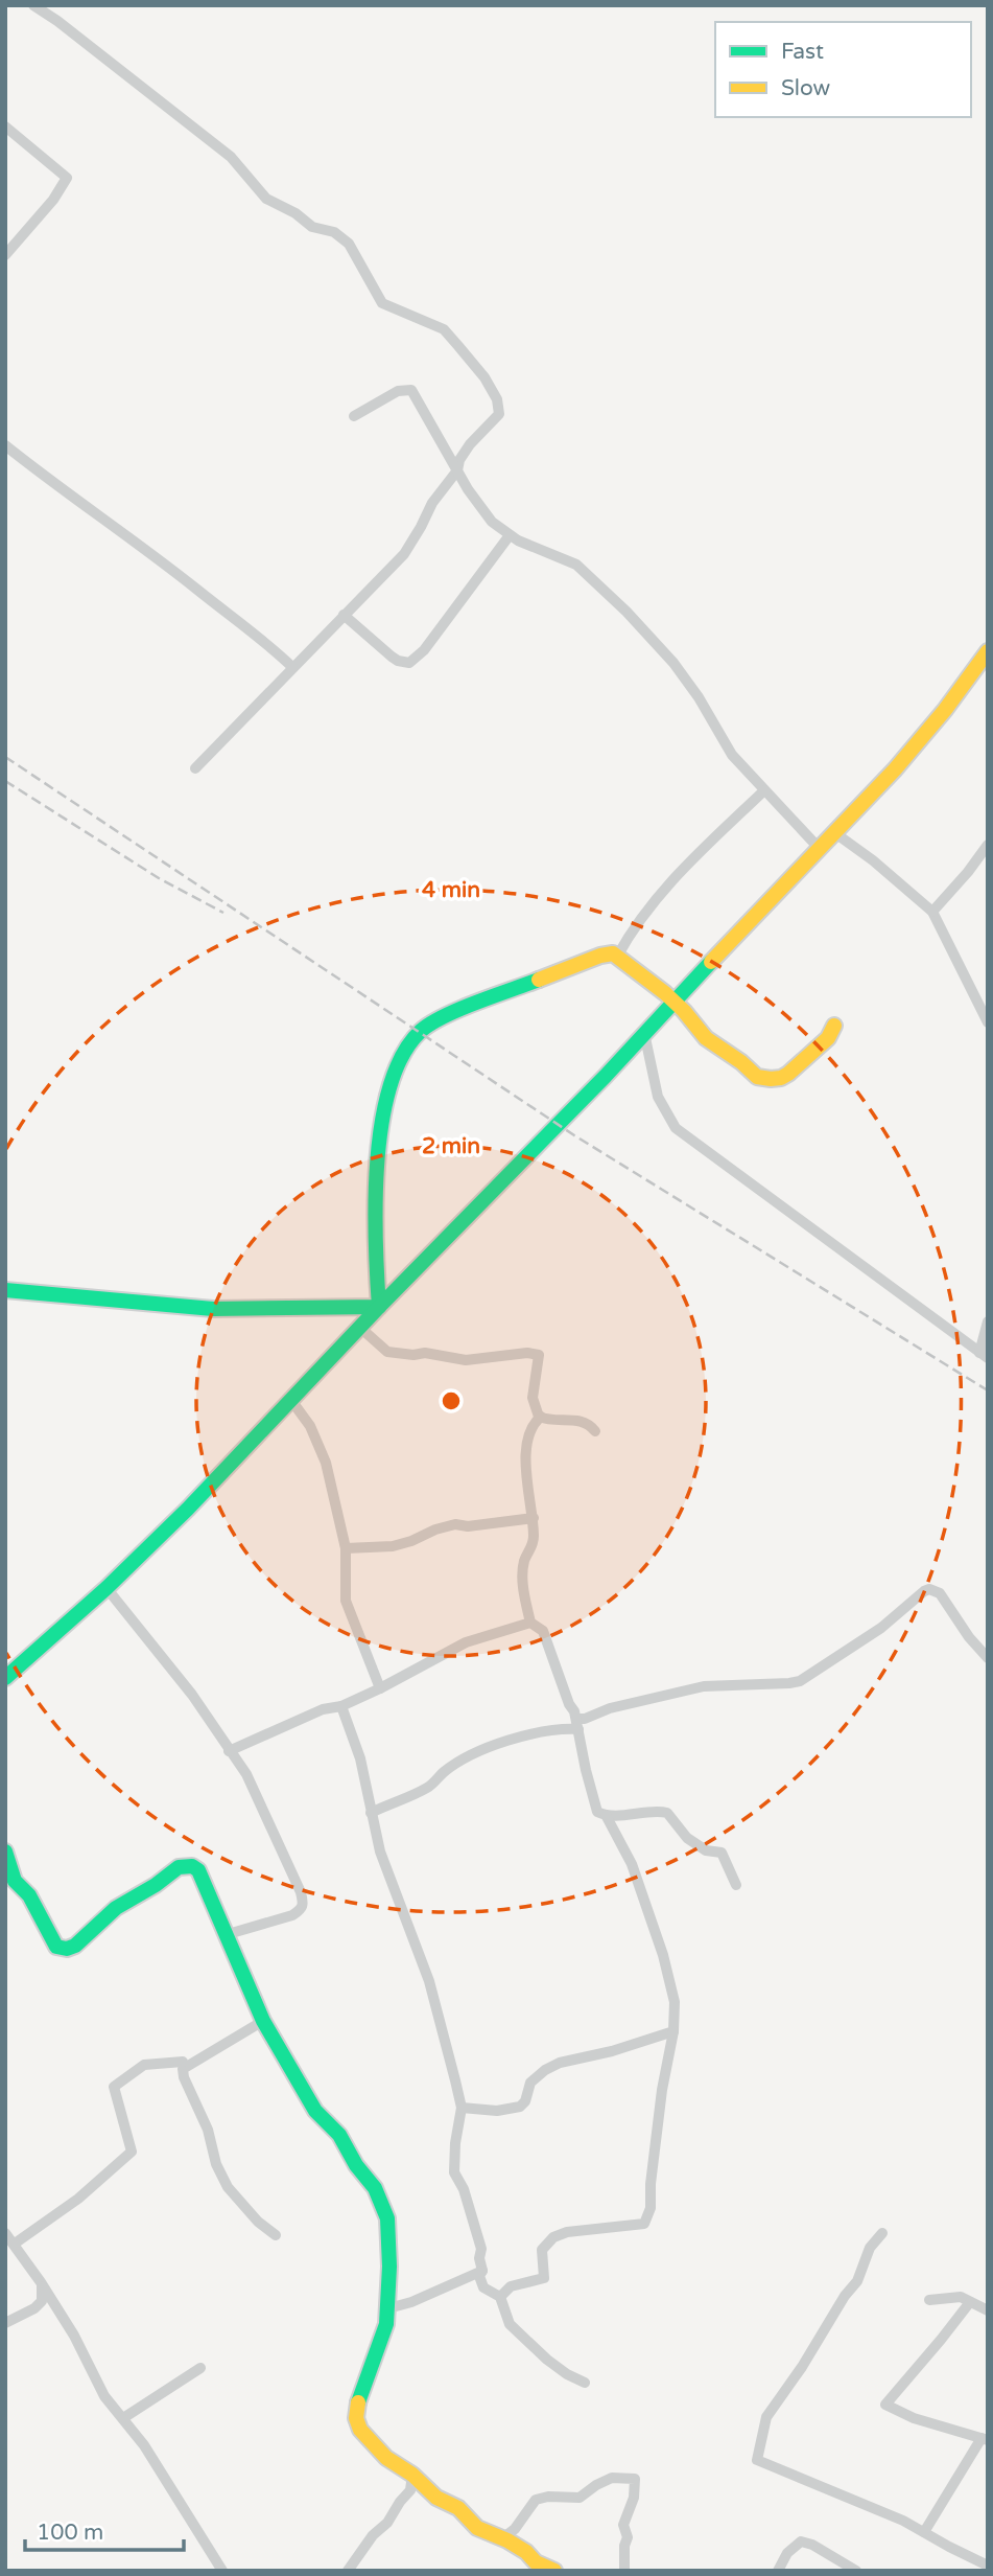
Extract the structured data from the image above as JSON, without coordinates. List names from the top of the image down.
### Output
{
  "legend": ["Fast", "Slow"],
  "scale_bar": "100 m",
  "rings": ["4 min", "2 min"]
}
